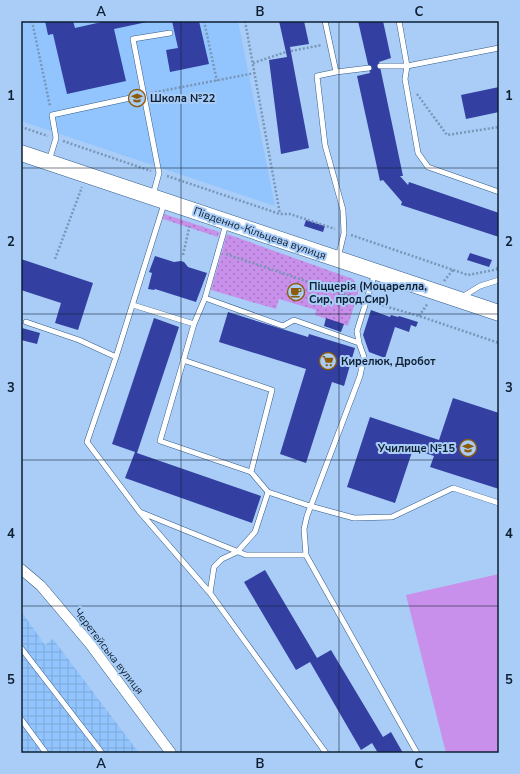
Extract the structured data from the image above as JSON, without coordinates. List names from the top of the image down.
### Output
{
  "streets": {
    "main road": ["Південно-Кільцева вулиця"],
    "street": ["Черетейська вулиця"]
  },
  "places": {
    "school or university": ["Школа №22", "Училище №15"],
    "cafe": ["Піццерія (Моцарелла, Сир, прод.Сир)"],
    "supermarket": ["Кирелюк, Дробот"]
  },
  "grid": {
    "columns": ["A", "B", "C"],
    "rows": [
      "1",
      "2",
      "3",
      "4",
      "5"
    ]
  }
}
